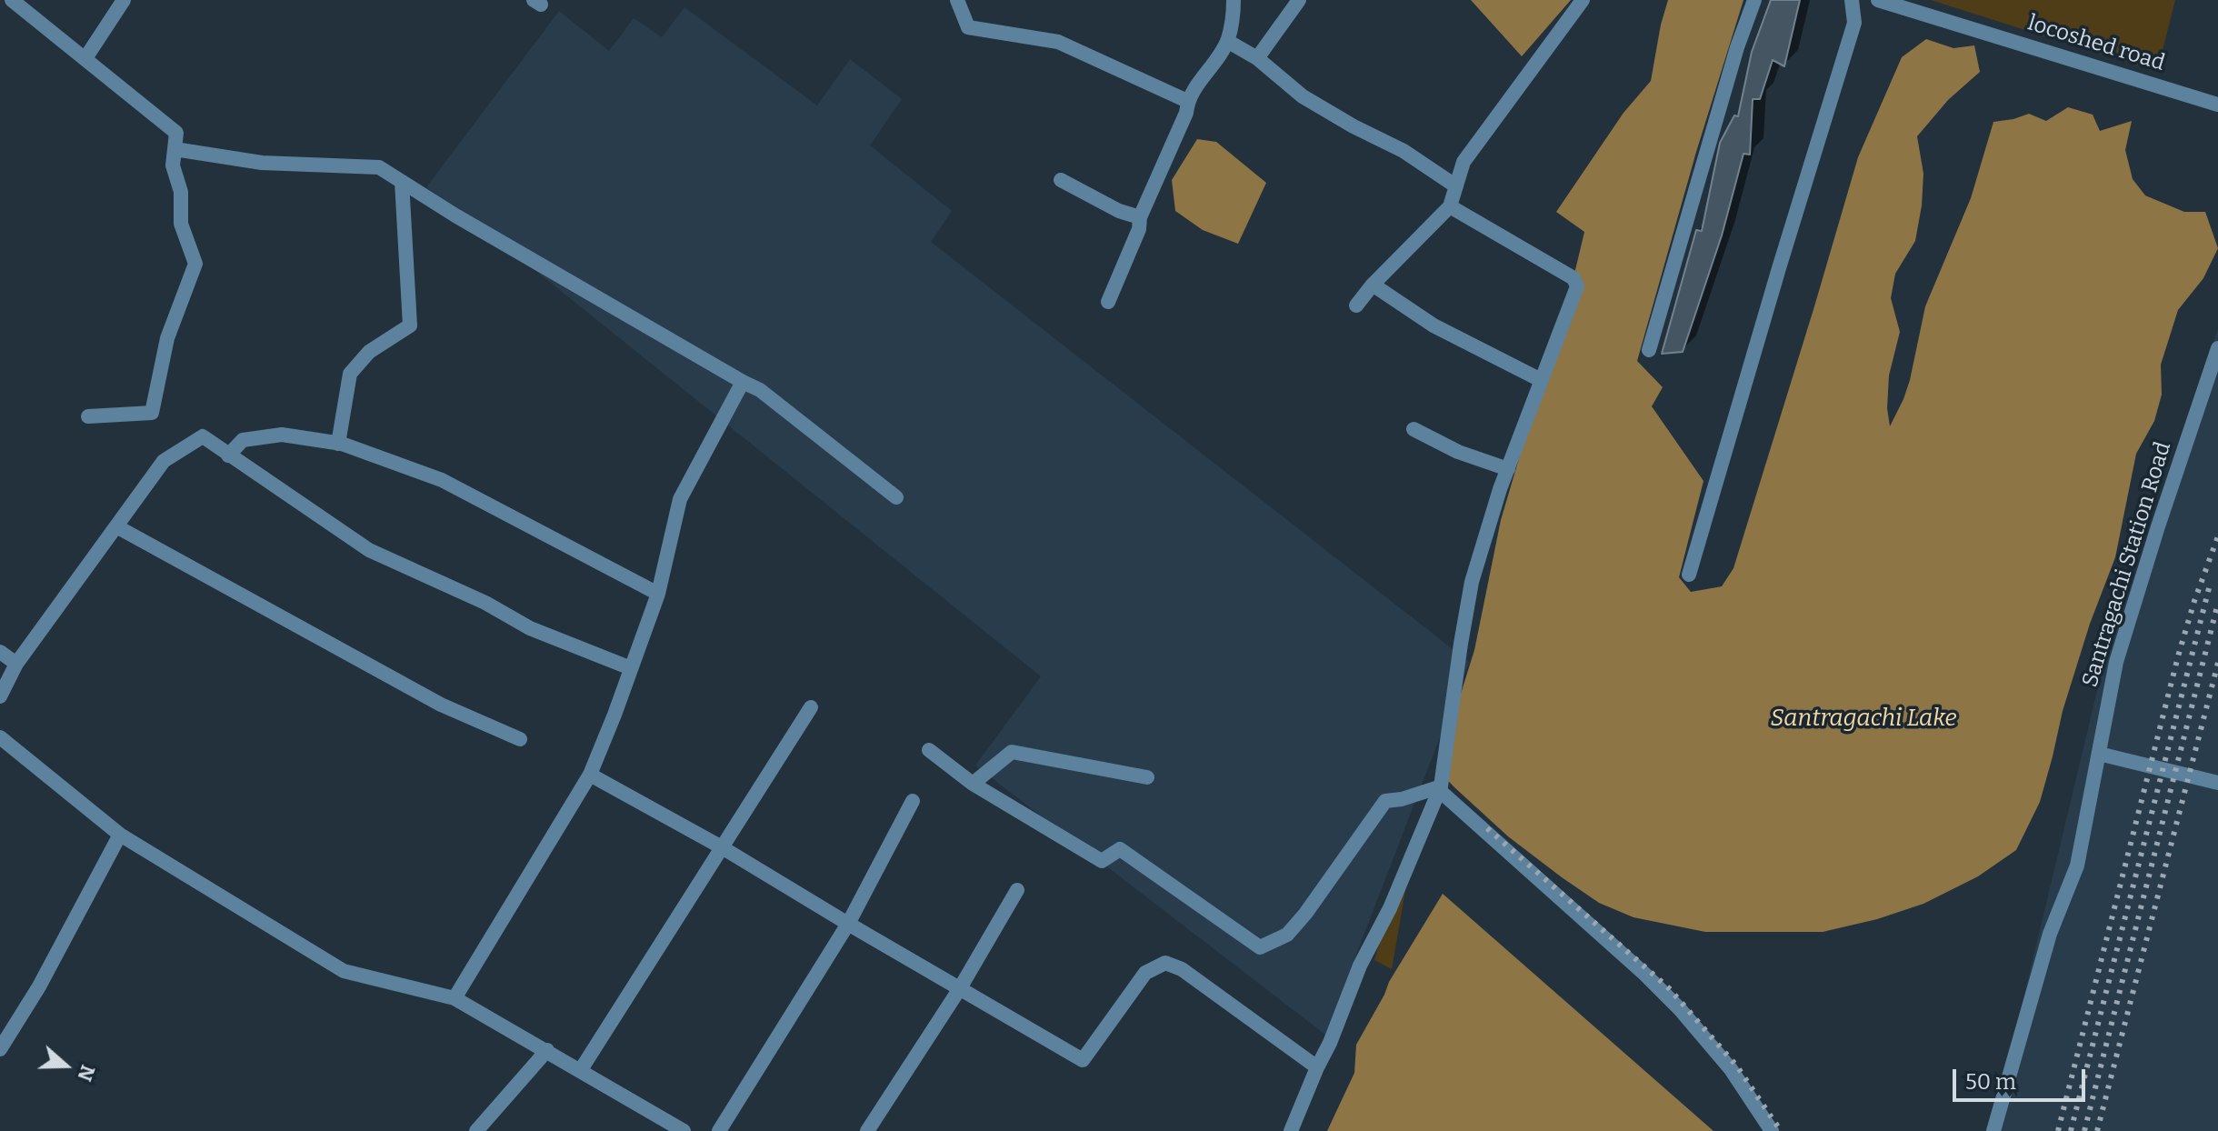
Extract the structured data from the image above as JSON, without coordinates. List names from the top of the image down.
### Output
{
  "streets": {
    "street": ["locoshed road", "Santragachi Station Road"]
  },
  "water": ["Santragachi Lake"],
  "scale_bar": "50 m",
  "north": "right"
}
